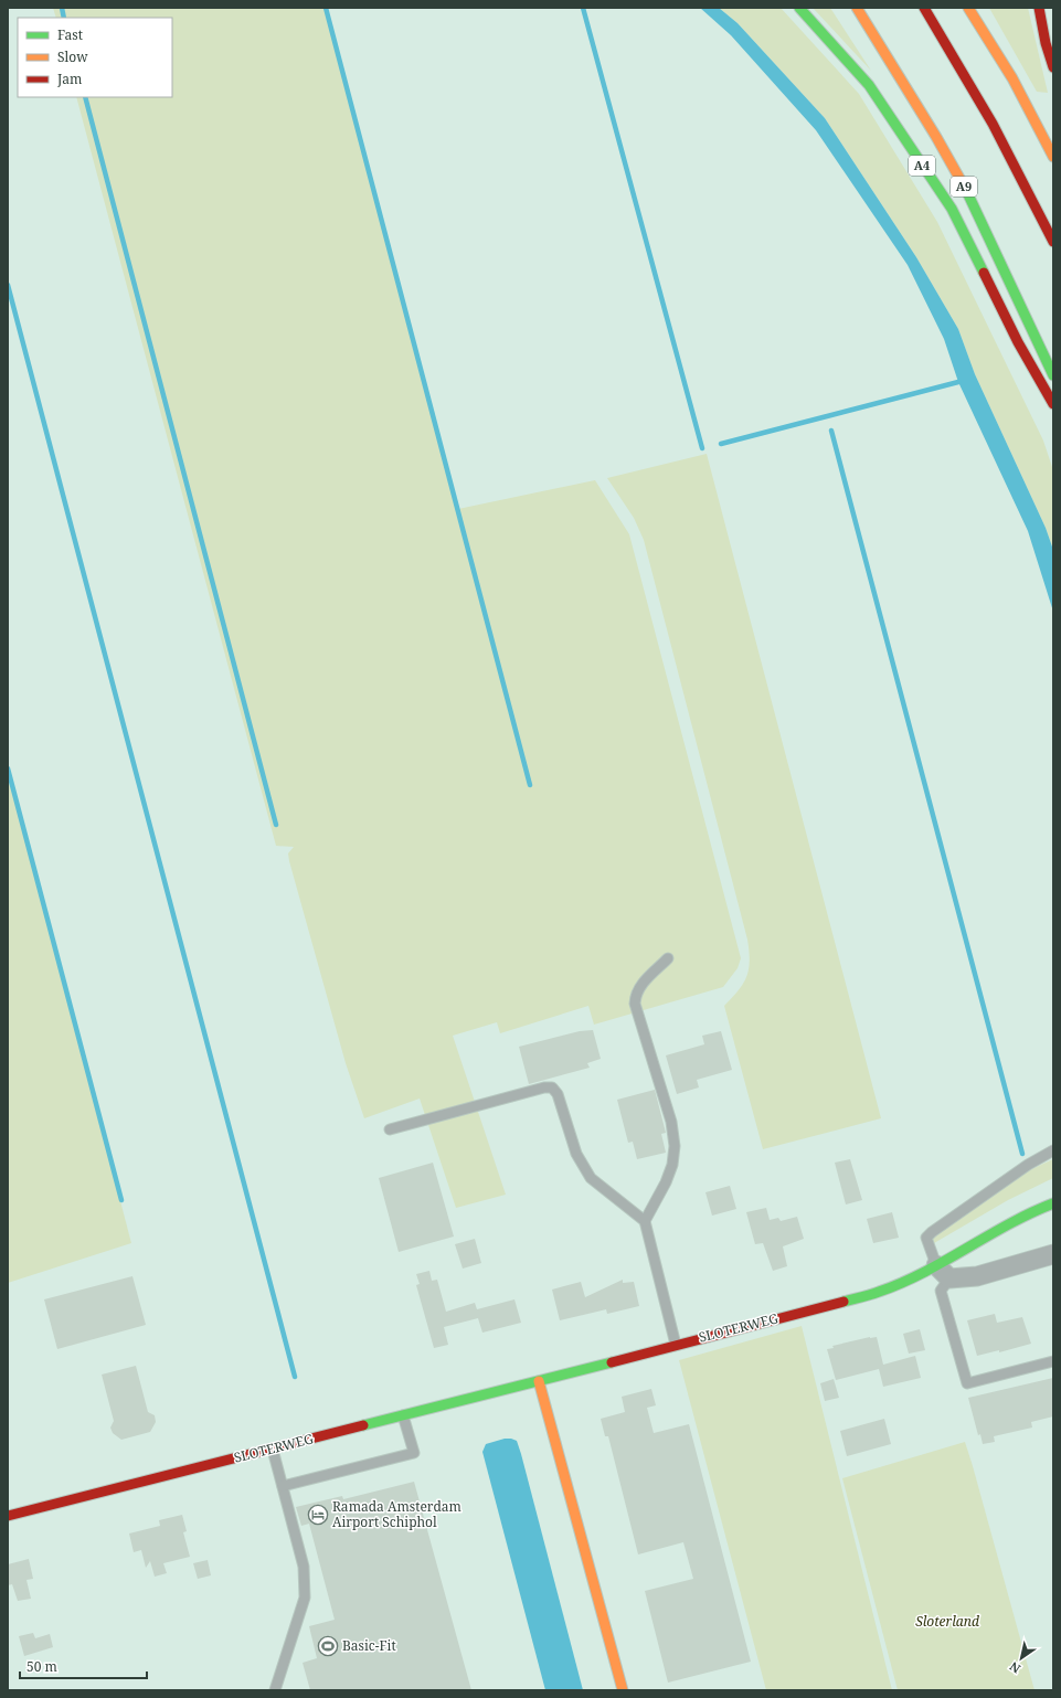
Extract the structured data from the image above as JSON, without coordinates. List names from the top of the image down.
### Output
{
  "streets": {
    "main road": ["A4", "A9", "SLOTERWEG"]
  },
  "parks": ["Sloterland"],
  "places": {
    "hotel": ["Ramada Amsterdam Airport Schiphol"],
    "sports": ["Basic-Fit"]
  },
  "legend": ["Fast", "Slow", "Jam"],
  "scale_bar": "50 m",
  "north": "bottom left"
}
